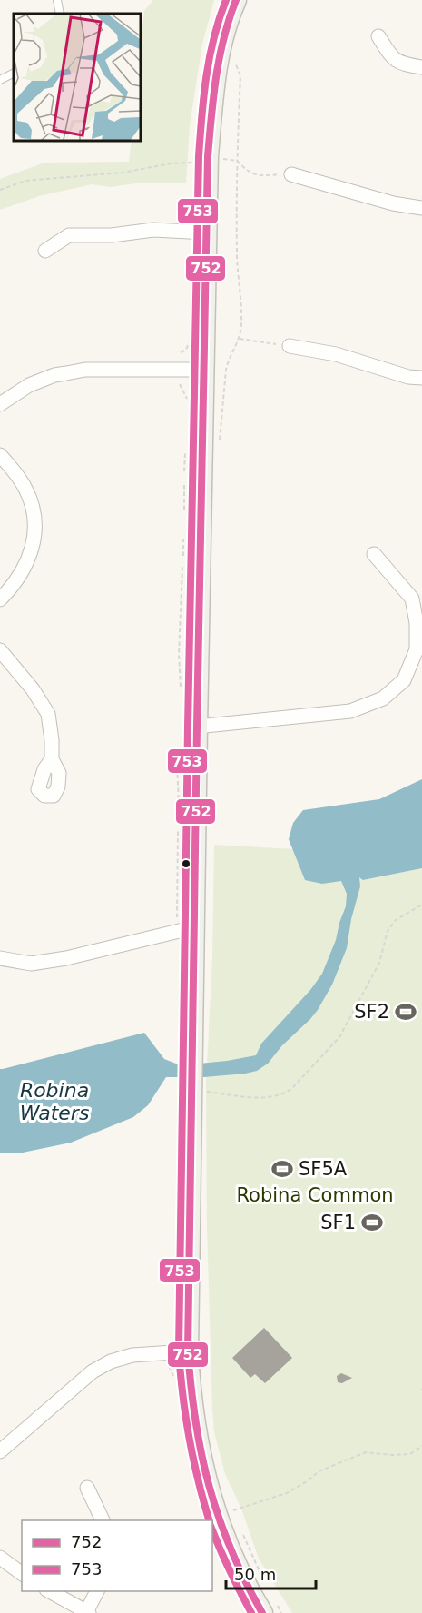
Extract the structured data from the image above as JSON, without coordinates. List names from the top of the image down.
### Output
{
  "water": ["Robina Waters"],
  "parks": ["Robina Common"],
  "places": {
    "sports": ["SF2", "SF5A", "SF1"]
  },
  "lines": ["transit line 752", "transit line 753"],
  "legend": ["752", "753"],
  "scale_bar": "50 m"
}
